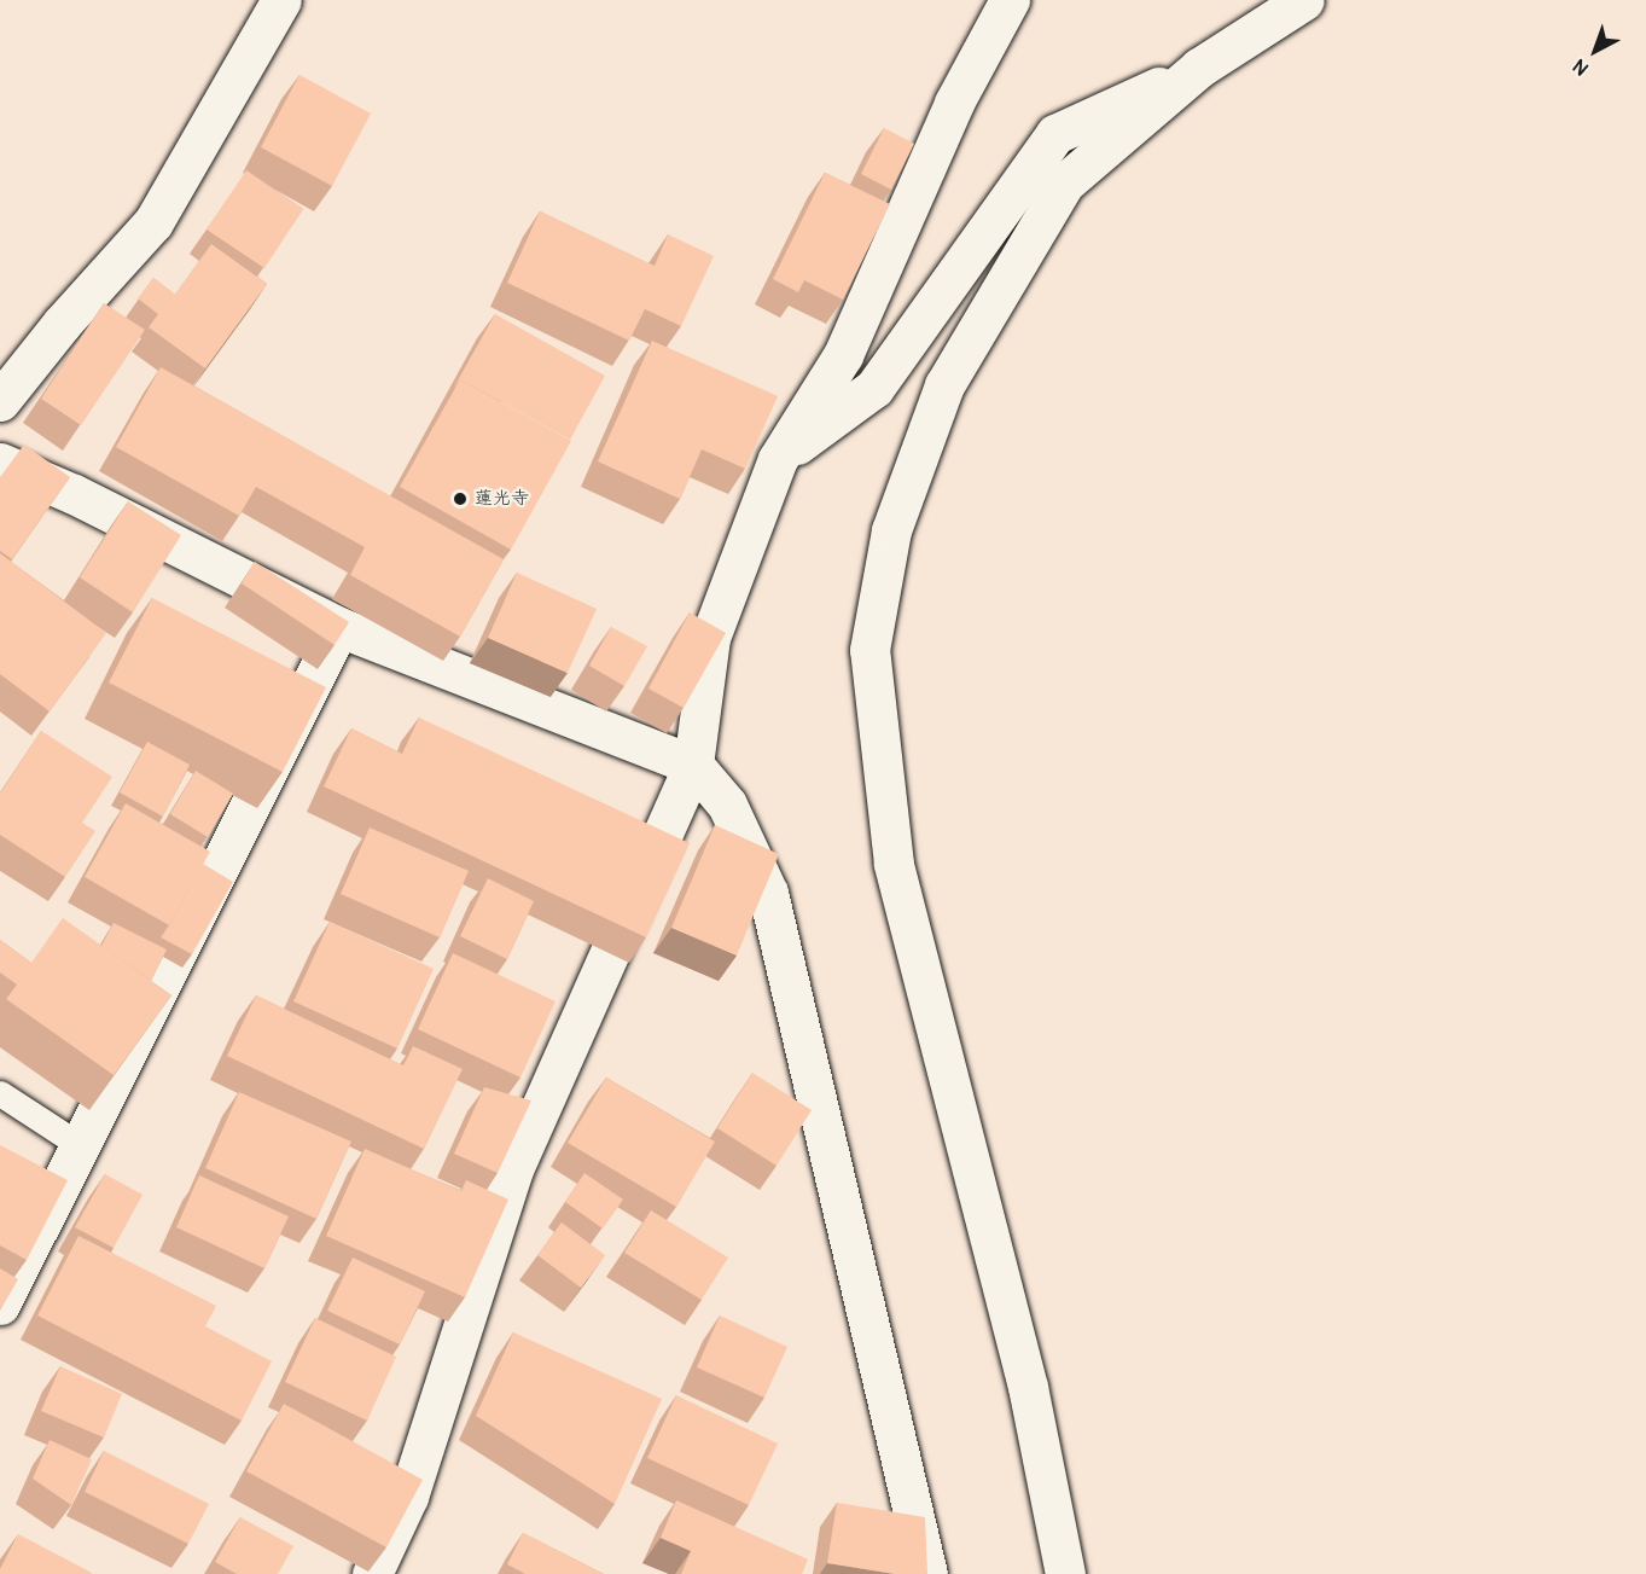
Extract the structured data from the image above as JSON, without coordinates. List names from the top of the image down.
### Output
{
  "places": ["蓮光寺"],
  "north": "bottom left"
}
